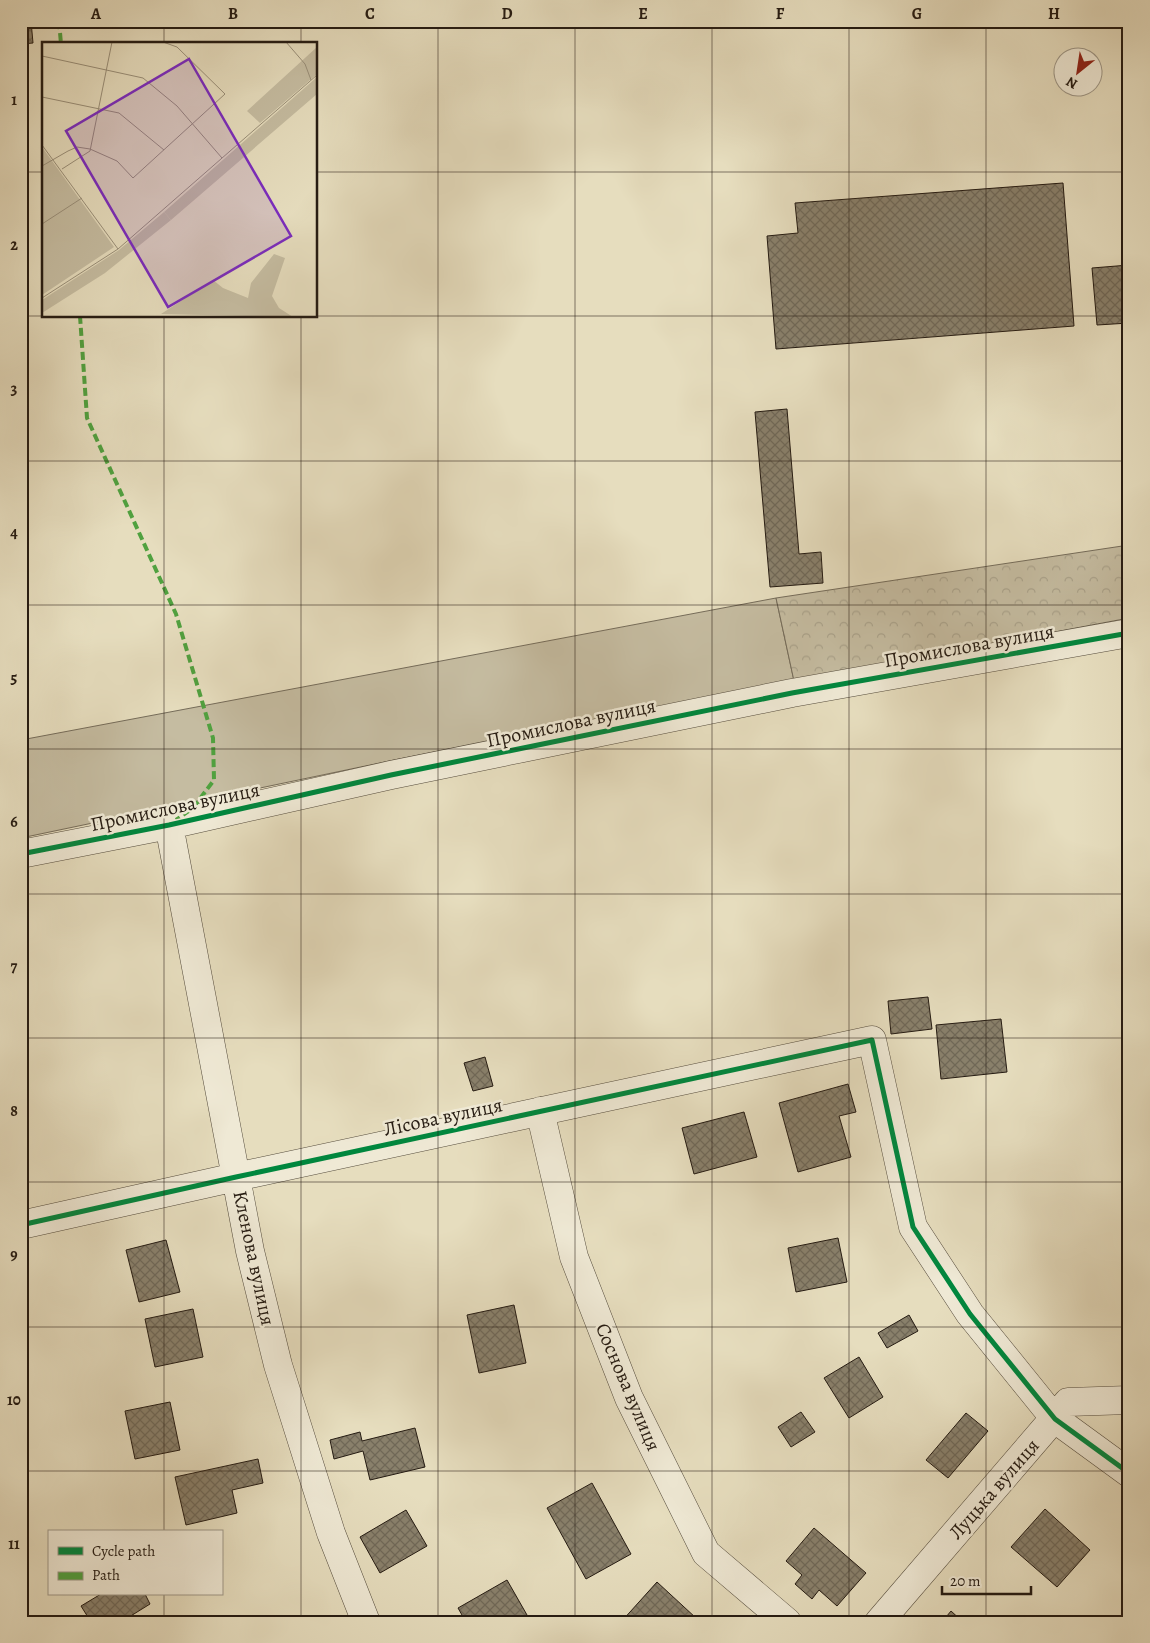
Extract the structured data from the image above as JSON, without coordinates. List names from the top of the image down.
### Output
{
  "streets": {
    "street": [
      "Промислова вулиця",
      "Лісова вулиця",
      "Кленова вулиця",
      "Соснова вулиця",
      "Луцька вулиця"
    ]
  },
  "crossings": [
    ["Промислова вулиця", "Кленова вулиця"],
    ["Лісова вулиця", "Кленова вулиця"],
    ["Лісова вулиця", "Соснова вулиця"],
    ["Лісова вулиця", "Луцька вулиця"]
  ],
  "legend": ["Cycle path", "Path"],
  "scale_bar": "20 m",
  "north": "bottom left",
  "grid": {
    "columns": [
      "A",
      "B",
      "C",
      "D",
      "E",
      "F",
      "G",
      "H"
    ],
    "rows": [
      "1",
      "2",
      "3",
      "4",
      "5",
      "6",
      "7",
      "8",
      "9",
      "10",
      "11"
    ]
  }
}
